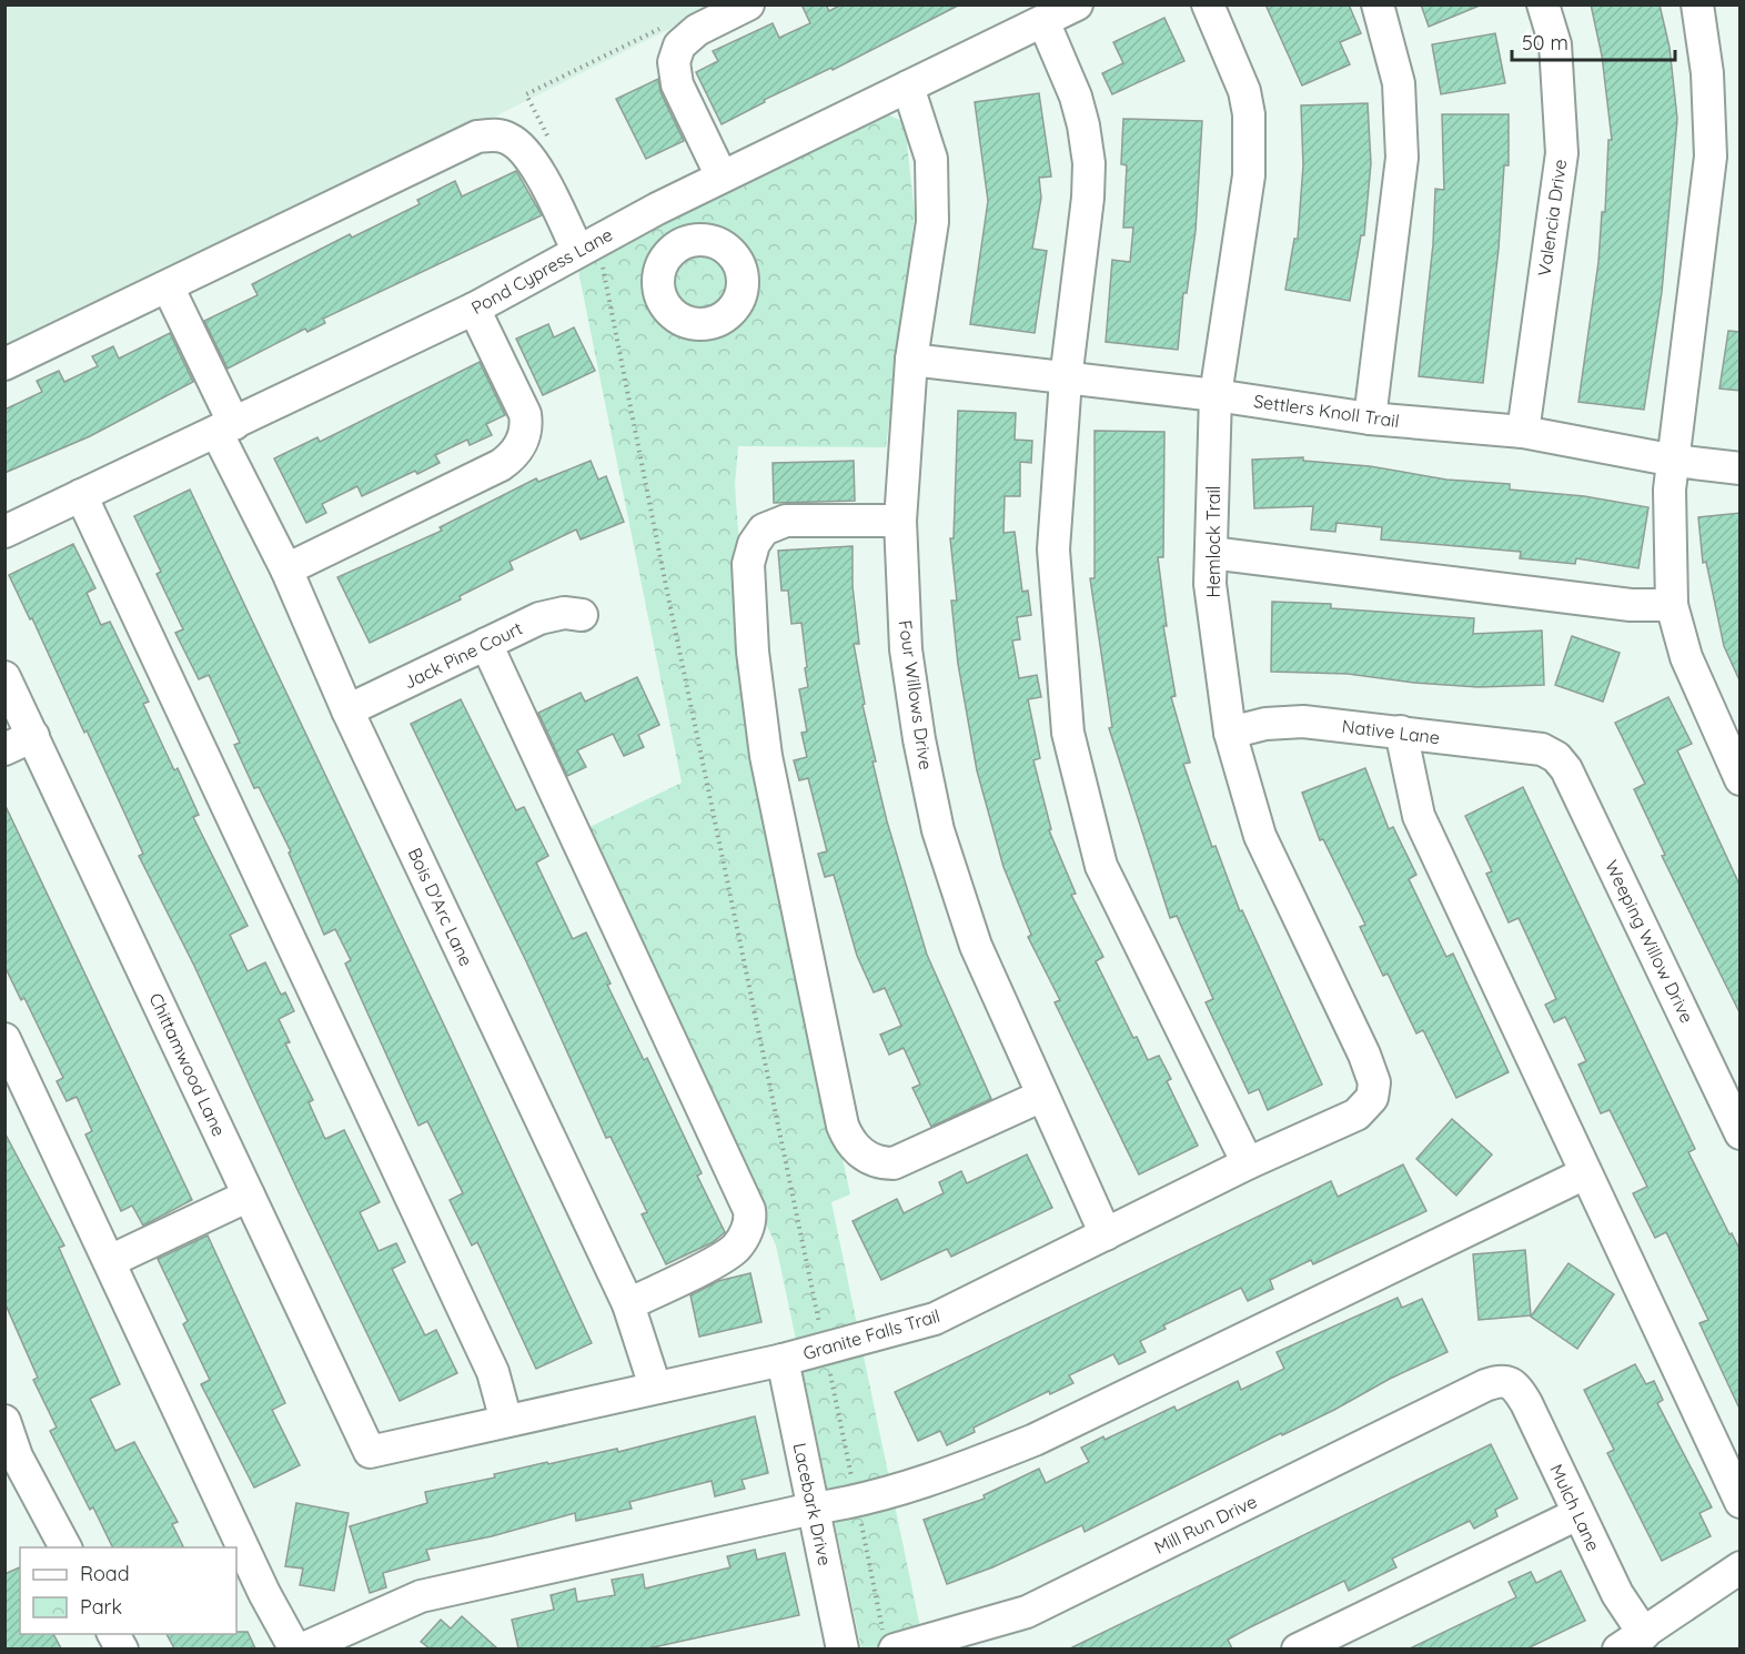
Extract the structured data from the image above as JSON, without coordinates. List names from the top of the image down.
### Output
{
  "streets": {
    "street": [
      "Valencia Drive",
      "Pond Cypress Lane",
      "Settlers Knoll Trail",
      "Hemlock Trail",
      "Jack Pine Court",
      "Four Willows Drive",
      "Native Lane",
      "Bois D'Arc Lane",
      "Weeping Willow Drive",
      "Chittamwood Lane",
      "Granite Falls Trail",
      "Lacebark Drive",
      "Mulch Lane",
      "Mill Run Drive"
    ]
  },
  "crossings": [
    ["Valencia Drive", "Settlers Knoll Trail"],
    ["Pond Cypress Lane", "Four Willows Drive"],
    ["Pond Cypress Lane", "Bois D'Arc Lane"],
    ["Settlers Knoll Trail", "Hemlock Trail"],
    ["Settlers Knoll Trail", "Four Willows Drive"],
    ["Hemlock Trail", "Native Lane"],
    ["Hemlock Trail", "Granite Falls Trail"],
    ["Jack Pine Court", "Bois D'Arc Lane"],
    ["Four Willows Drive", "Granite Falls Trail"],
    ["Native Lane", "Weeping Willow Drive"],
    ["Bois D'Arc Lane", "Granite Falls Trail"],
    ["Chittamwood Lane", "Granite Falls Trail"],
    ["Granite Falls Trail", "Lacebark Drive"],
    ["Mulch Lane", "Mill Run Drive"]
  ],
  "legend": ["Road", "Park"],
  "scale_bar": "50 m"
}
